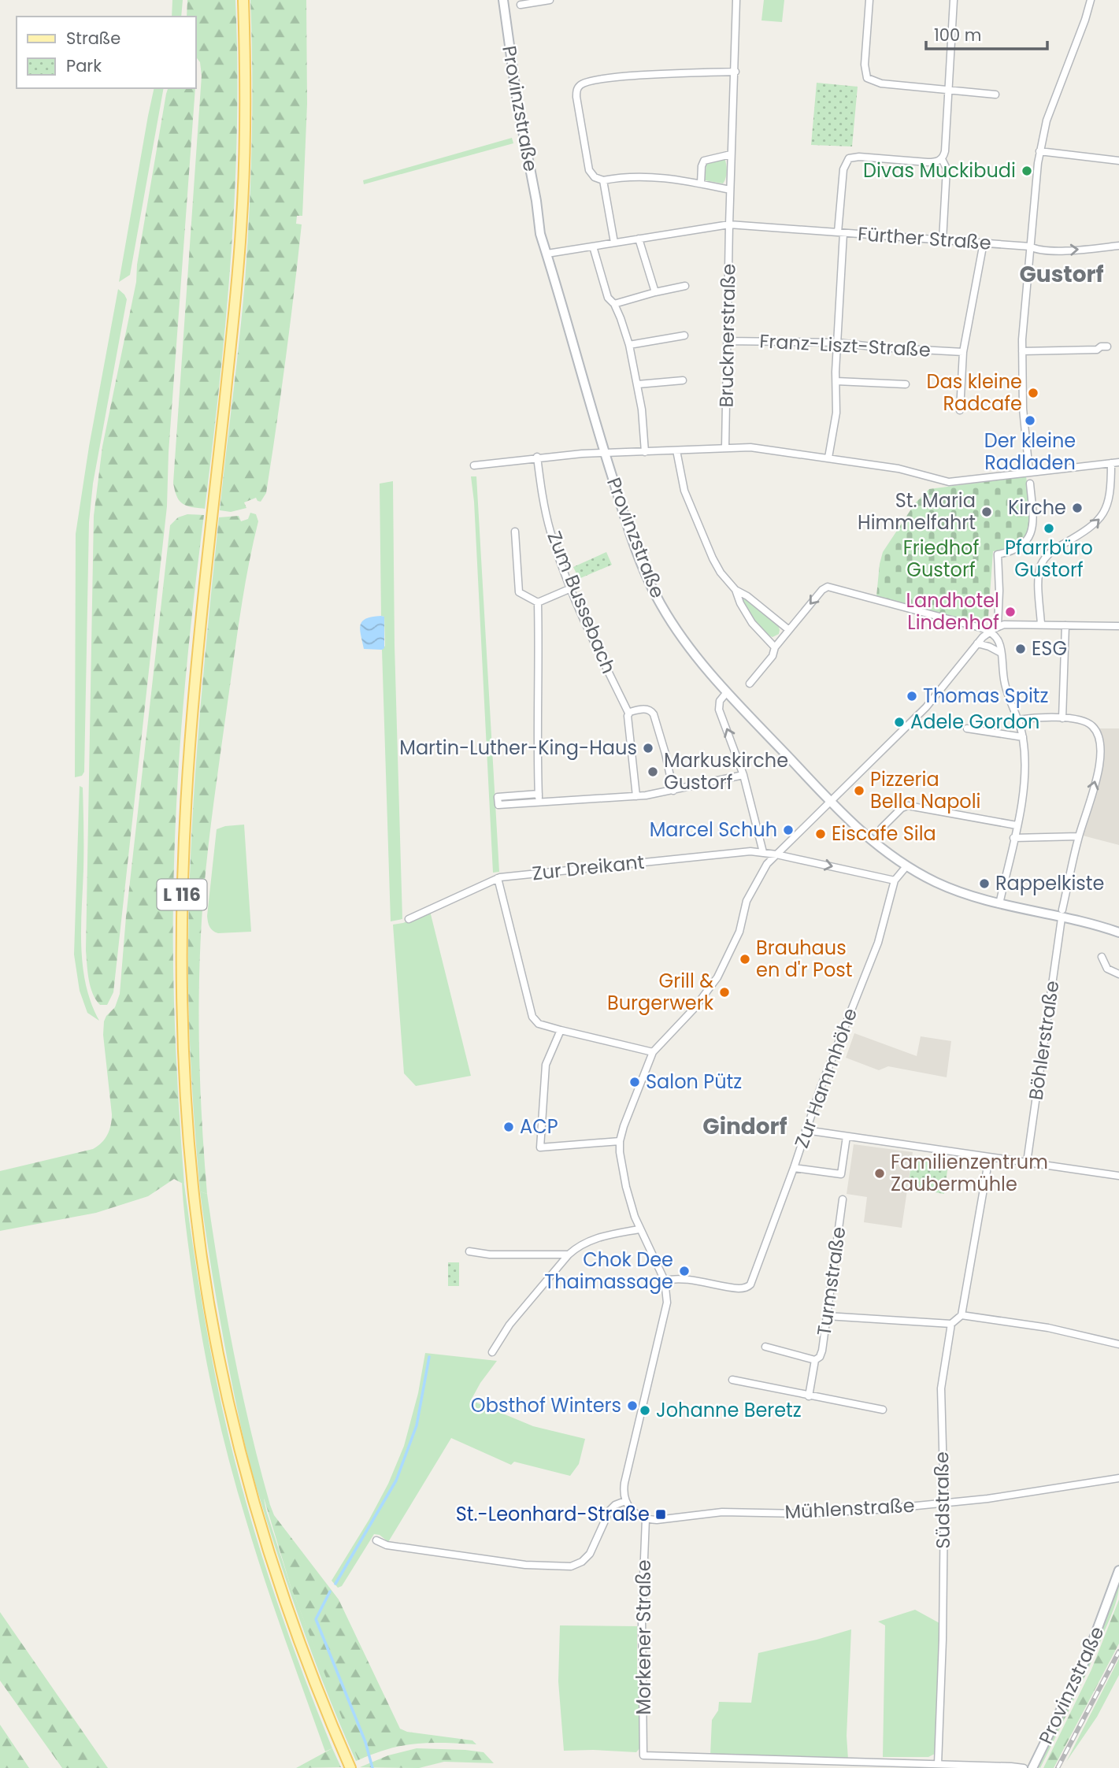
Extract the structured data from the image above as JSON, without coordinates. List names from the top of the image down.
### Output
{
  "streets": {
    "main road": ["L 116"],
    "street": [
      "Provinzstraße",
      "Fürther Straße",
      "Brucknerstraße",
      "Franz-Liszt-Straße",
      "Zum Bussebach",
      "Zur Dreikant",
      "Böhlerstraße",
      "Zur Hammhöhe",
      "Turmstraße",
      "Südstraße",
      "Mühlenstraße",
      "Morkener Straße"
    ]
  },
  "crossings": [
    ["Provinzstraße", "Fürther Straße"],
    ["Provinzstraße", "Böhlerstraße"],
    ["Provinzstraße", "Zur Hammhöhe"],
    ["Fürther Straße", "Brucknerstraße"],
    ["Brucknerstraße", "Franz-Liszt-Straße"],
    ["Zur Dreikant", "Zur Hammhöhe"],
    ["Südstraße", "Mühlenstraße"],
    ["Südstraße", "Morkener Straße"],
    ["Mühlenstraße", "Morkener Straße"]
  ],
  "districts": ["Gustorf", "Gindorf"],
  "parks": ["Friedhof Gustorf"],
  "places": {
    "other": [
      "Divas Muckibudi",
      "Das kleine Radcafe",
      "Der kleine Radladen",
      "Kirche",
      "St. Maria Himmelfahrt",
      "Pfarrbüro Gustorf",
      "Landhotel Lindenhof",
      "ESG",
      "Thomas Spitz",
      "Adele Gordon",
      "Martin-Luther-King-Haus",
      "Markuskirche Gustorf",
      "Pizzeria Bella Napoli",
      "Marcel Schuh",
      "Eiscafe Sila",
      "Rappelkiste",
      "Brauhaus en d'r Post",
      "Grill & Burgerwerk",
      "Salon Pütz",
      "ACP",
      "Familienzentrum Zaubermühle",
      "Chok Dee Thaimassage",
      "Obsthof Winters",
      "Johanne Beretz"
    ],
    "transit": ["St.-Leonhard-Straße"]
  },
  "legend": ["Straße", "Park"],
  "scale_bar": "100 m"
}
